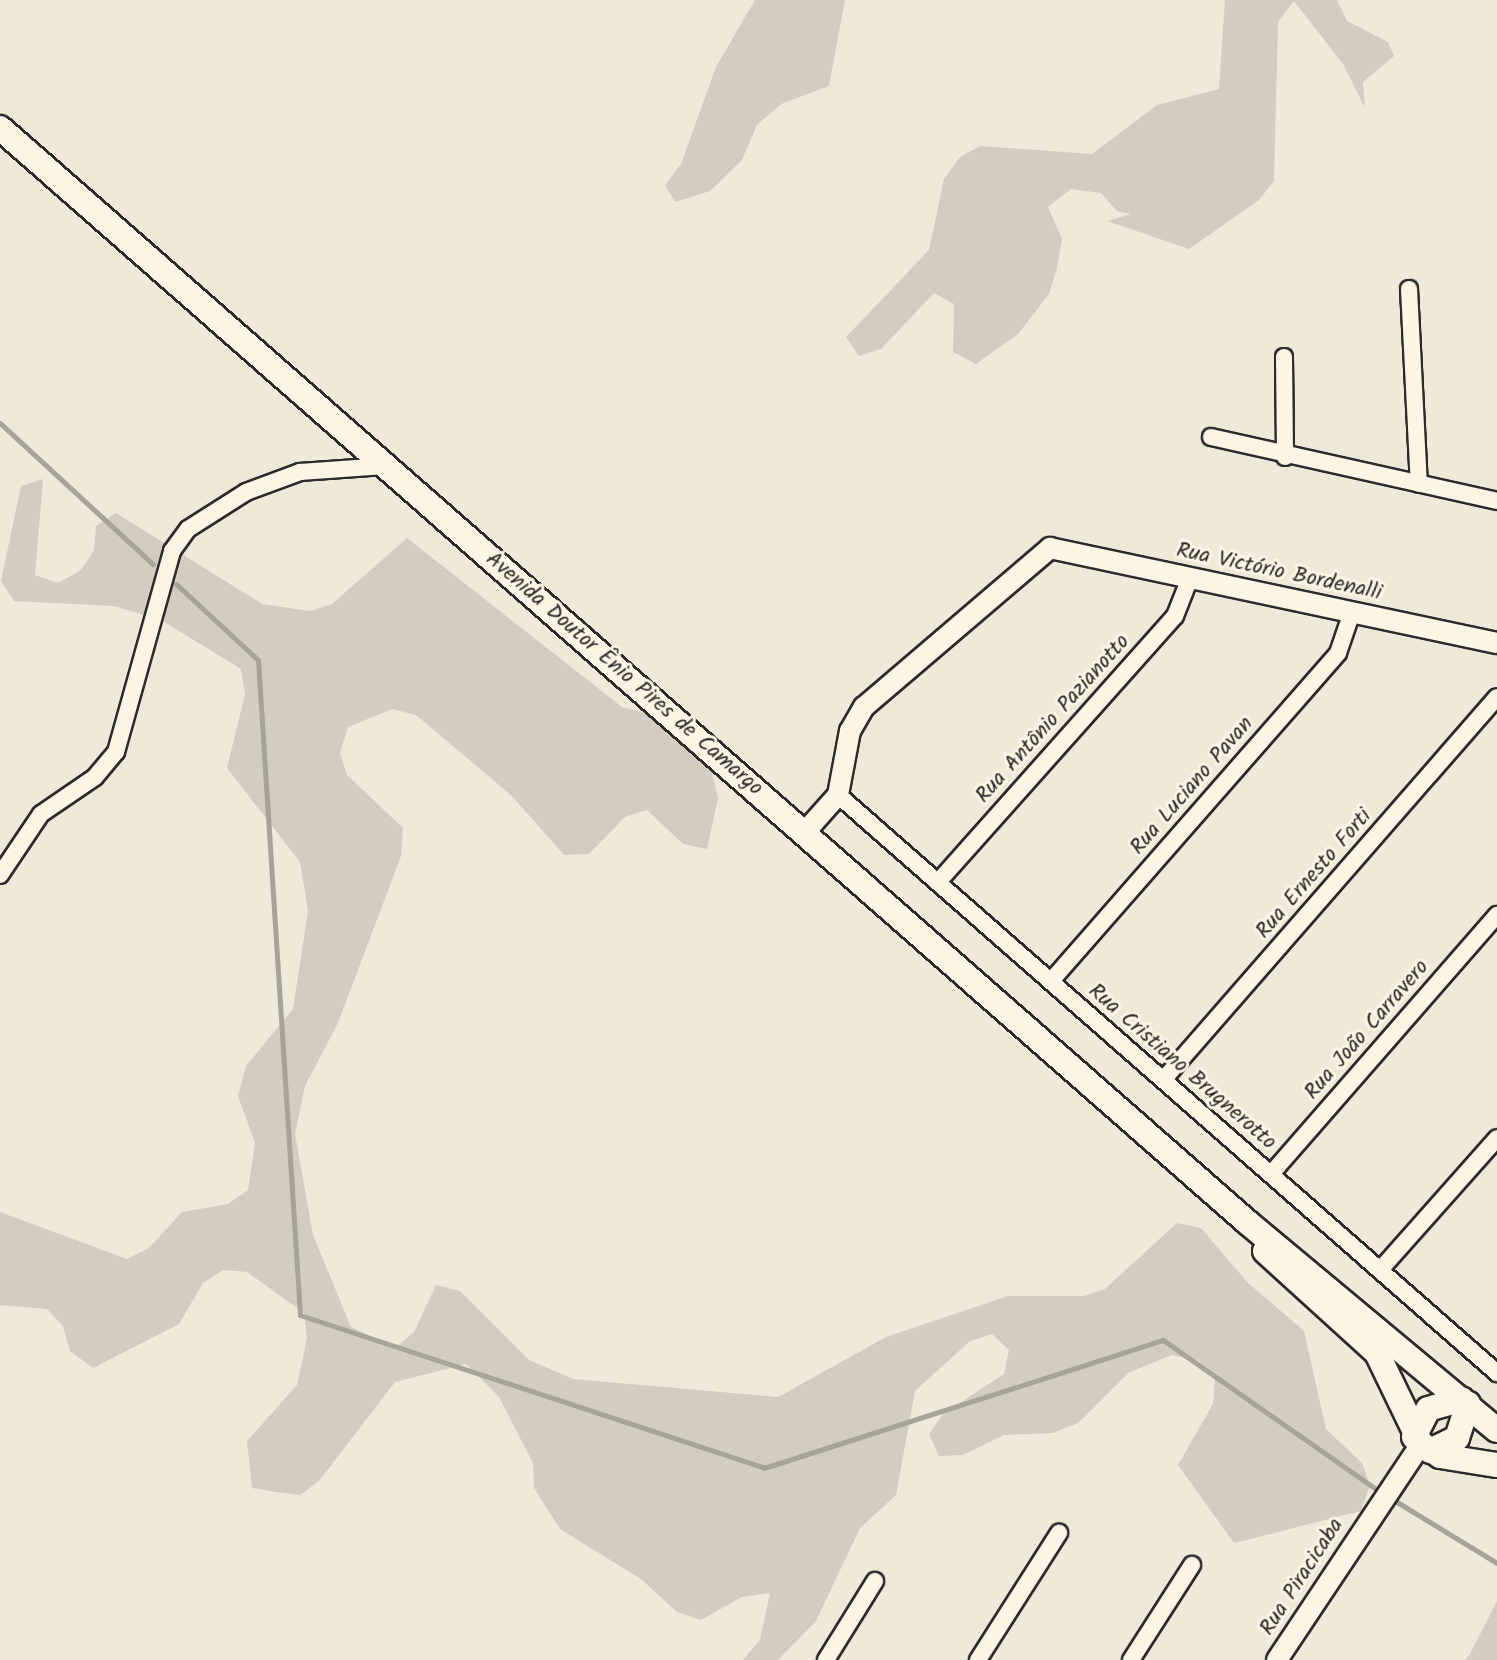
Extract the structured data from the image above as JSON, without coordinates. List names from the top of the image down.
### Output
{
  "streets": {
    "main road": ["Avenida Doutor Ênio Pires de Camargo"],
    "street": [
      "Rua Victório Bordenalli",
      "Rua Antônio Pazianotto",
      "Rua Luciano Pavan",
      "Rua Ernesto Forti",
      "Rua João Carravero",
      "Rua Cristiano Brugnerotto",
      "Rua Piracicaba"
    ]
  },
  "crossings": [
    ["Rua Victório Bordenalli", "Rua Antônio Pazianotto"],
    ["Rua Victório Bordenalli", "Rua Luciano Pavan"],
    ["Rua Victório Bordenalli", "Rua Cristiano Brugnerotto"],
    ["Avenida Doutor Ênio Pires de Camargo", "Rua Piracicaba"],
    ["Rua Antônio Pazianotto", "Rua Cristiano Brugnerotto"],
    ["Rua Luciano Pavan", "Rua Cristiano Brugnerotto"],
    ["Rua Ernesto Forti", "Rua Cristiano Brugnerotto"],
    ["Rua João Carravero", "Rua Cristiano Brugnerotto"]
  ]
}
